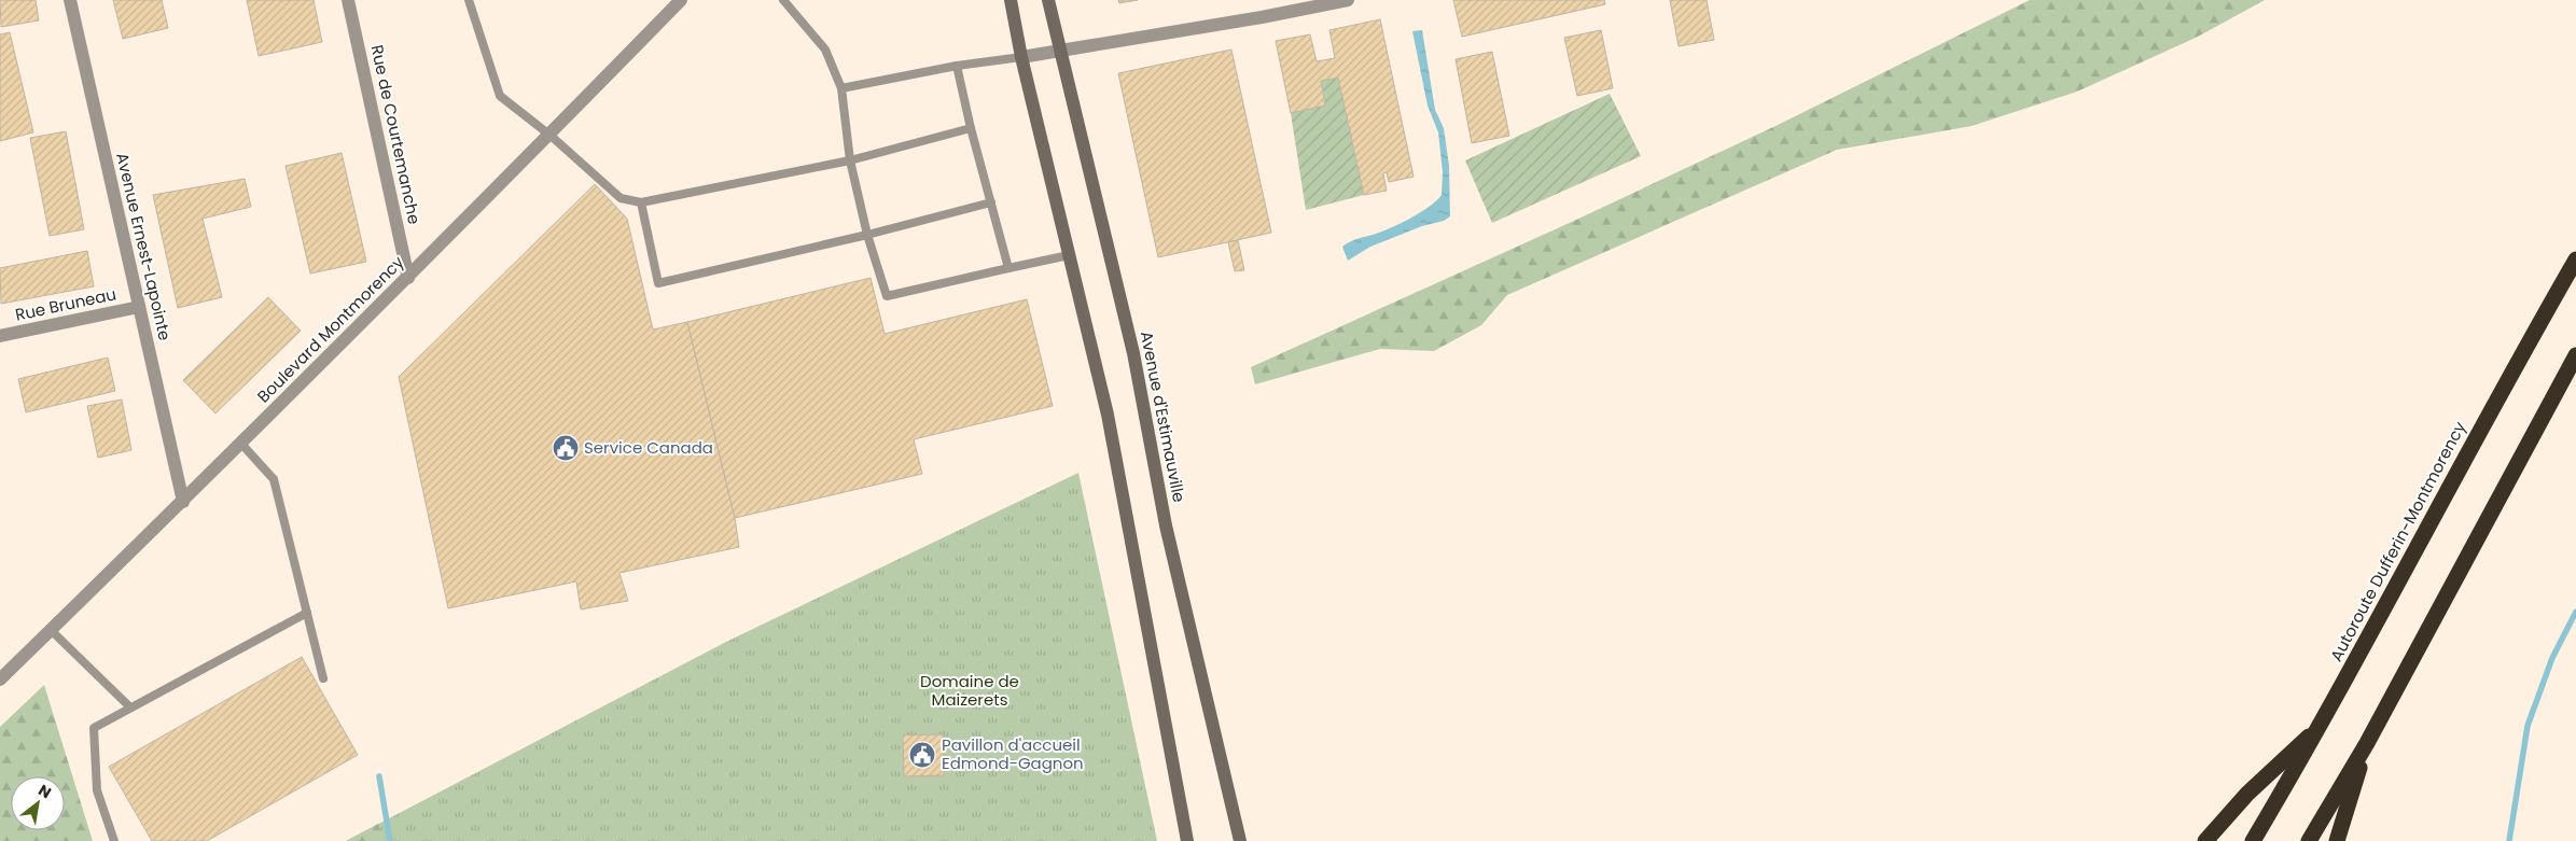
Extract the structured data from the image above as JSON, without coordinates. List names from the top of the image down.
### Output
{
  "streets": {
    "highway": ["Autoroute Dufferin-Montmorency"],
    "main road": ["Avenue d'Estimauville"],
    "street": [
      "Rue de Courtemanche",
      "Avenue Ernest-Lapointe",
      "Rue Bruneau",
      "Boulevard Montmorency"
    ]
  },
  "crossings": [
    ["Rue de Courtemanche", "Boulevard Montmorency"],
    ["Avenue Ernest-Lapointe", "Rue Bruneau"],
    ["Avenue Ernest-Lapointe", "Boulevard Montmorency"]
  ],
  "parks": ["Domaine de Maizerets"],
  "places": {
    "public building": ["Service Canada", "Pavillon d'accueil Edmond-Gagnon"]
  },
  "north": "top right"
}
